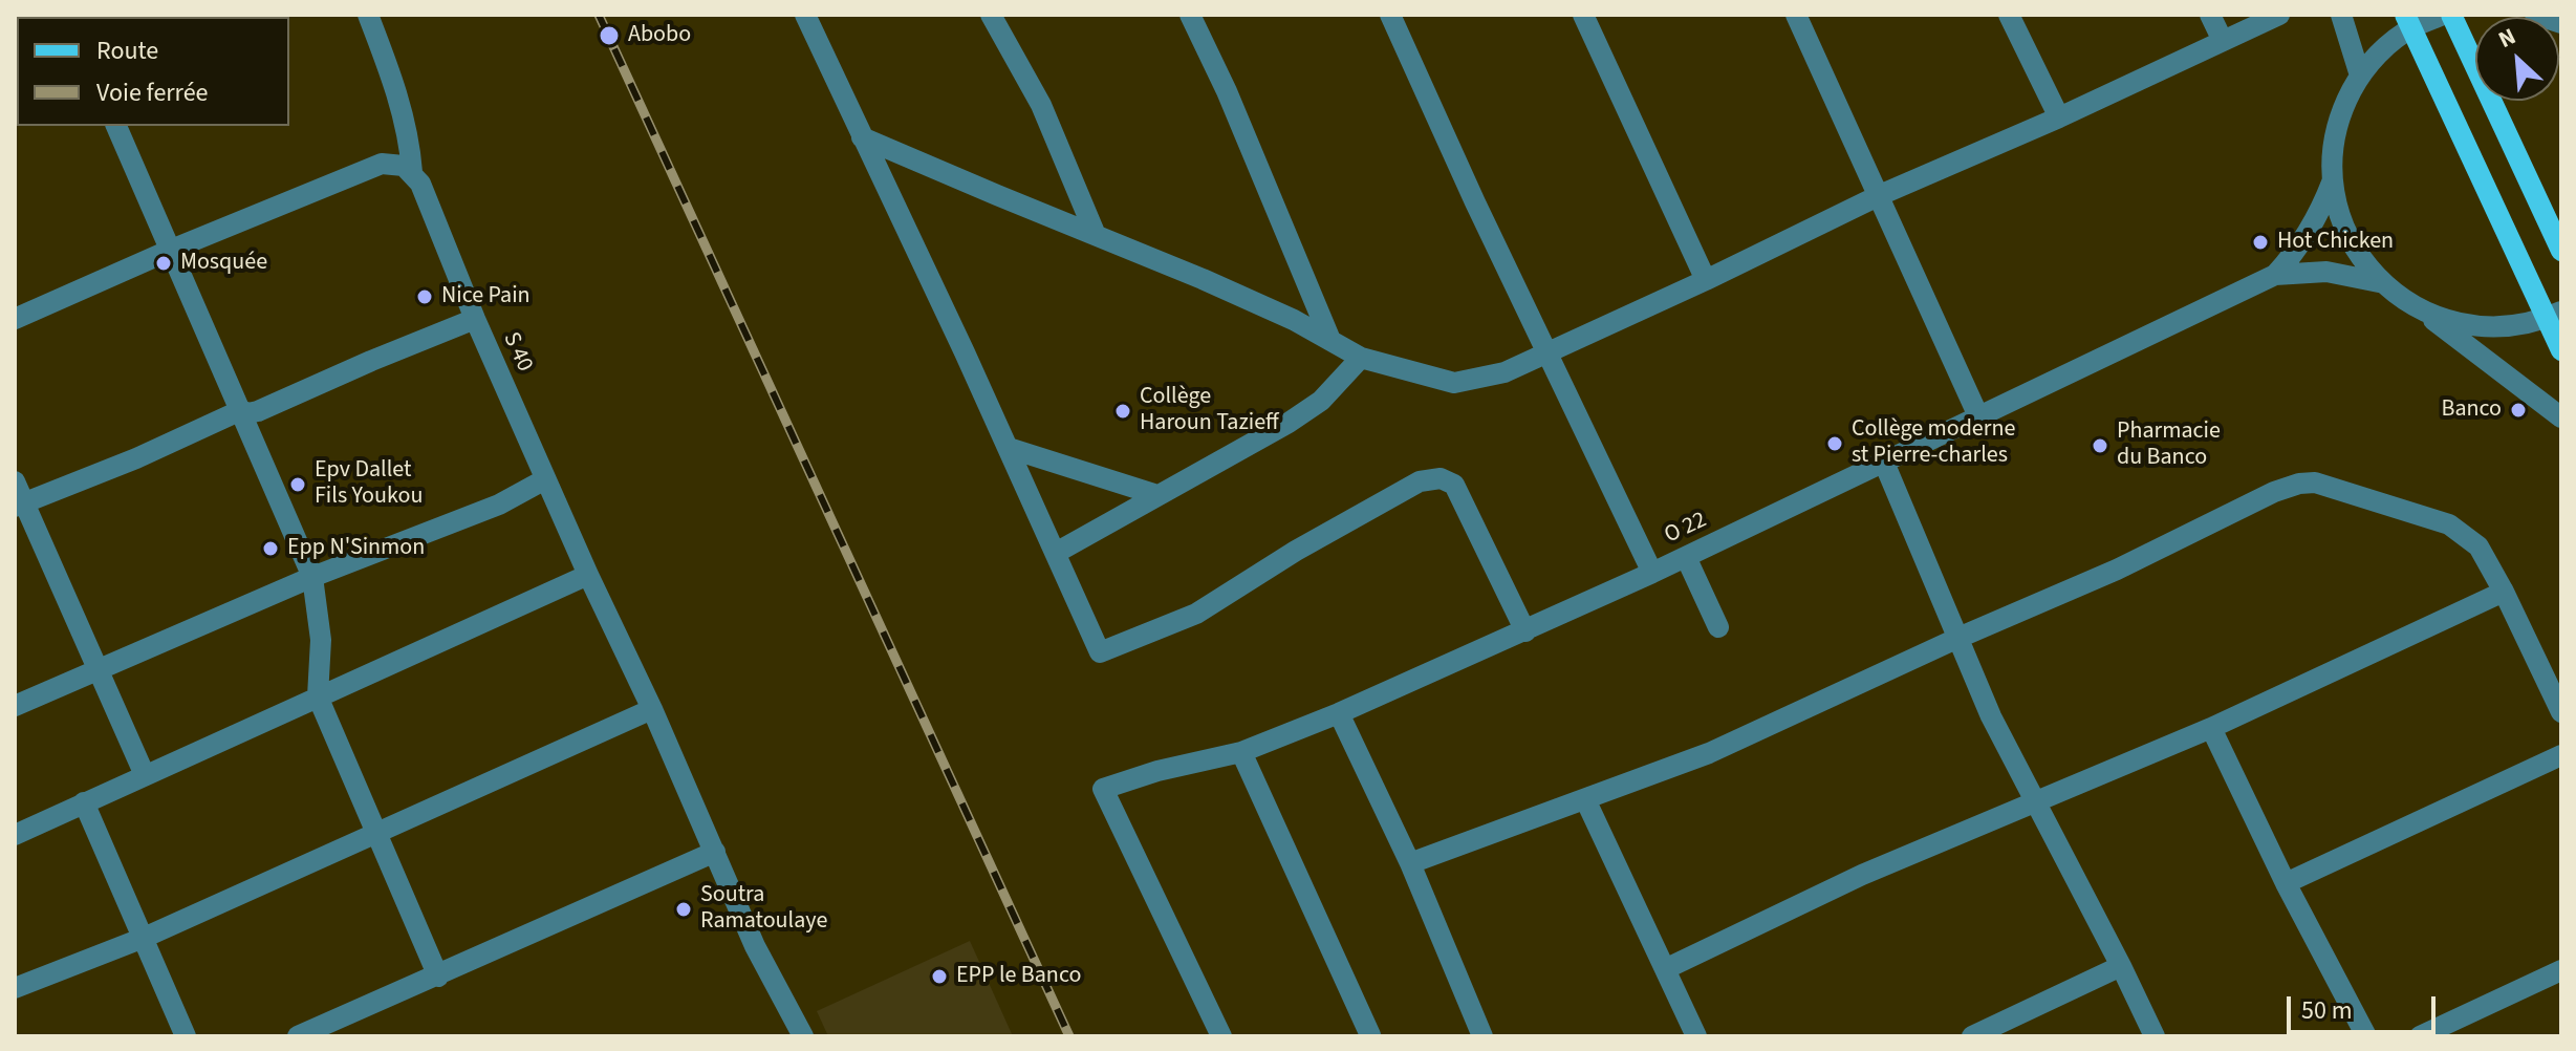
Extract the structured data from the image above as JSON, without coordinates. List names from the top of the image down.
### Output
{
  "streets": {
    "street": ["S 40", "O 22"]
  },
  "places": [
    "Abobo",
    "Hot Chicken",
    "Mosquée",
    "Nice Pain",
    "Banco",
    "Collège Haroun Tazieff",
    "Collège moderne st Pierre-charles",
    "Pharmacie du Banco",
    "Epv Dallet Fils Youkou",
    "Epp N'Sinmon",
    "Soutra Ramatoulaye",
    "EPP le Banco"
  ],
  "legend": ["Route", "Voie ferrée"],
  "scale_bar": "50 m",
  "north": "top left"
}
